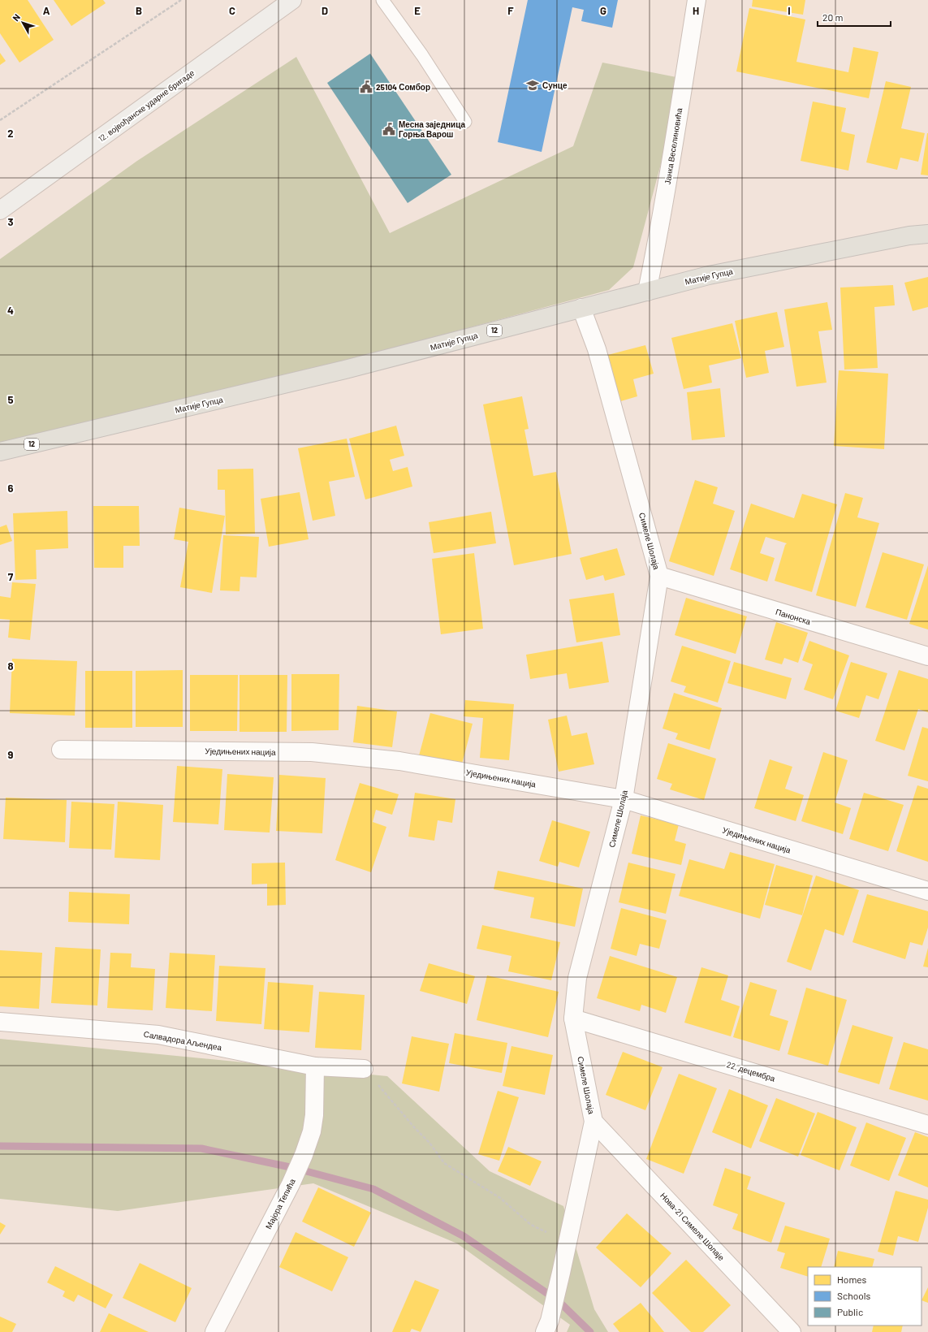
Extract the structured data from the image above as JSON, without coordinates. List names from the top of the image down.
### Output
{
  "streets": {
    "main road": ["12. војвођанске ударне бригаде", "Матије Гупца", "12"],
    "street": [
      "Јанка Веселиновића",
      "Симеле Шолаја",
      "Панонска",
      "Уједињених нација",
      "Салвадора Аљендеа",
      "22. децембра",
      "Мајора Тепића",
      "Нова-21 Симеле Шолаје"
    ]
  },
  "crossings": [
    ["Јанка Веселиновића", "Матије Гупца"],
    ["Матије Гупца", "Симеле Шолаја"],
    ["Симеле Шолаја", "Панонска"],
    ["Симеле Шолаја", "Уједињених нација"],
    ["Симеле Шолаја", "22. децембра"],
    ["Симеле Шолаја", "Нова-21 Симеле Шолаје"],
    ["Салвадора Аљендеа", "Мајора Тепића"]
  ],
  "places": {
    "school or university": ["Сунце"],
    "public building": ["25104 Сомбор", "Месна заједница Горња Варош"]
  },
  "legend": ["Homes", "Schools", "Public"],
  "scale_bar": "20 m",
  "north": "top left",
  "grid": {
    "columns": [
      "A",
      "B",
      "C",
      "D",
      "E",
      "F",
      "G",
      "H",
      "I"
    ],
    "rows": [
      "2",
      "3",
      "4",
      "5",
      "6",
      "7",
      "8",
      "9"
    ]
  }
}
